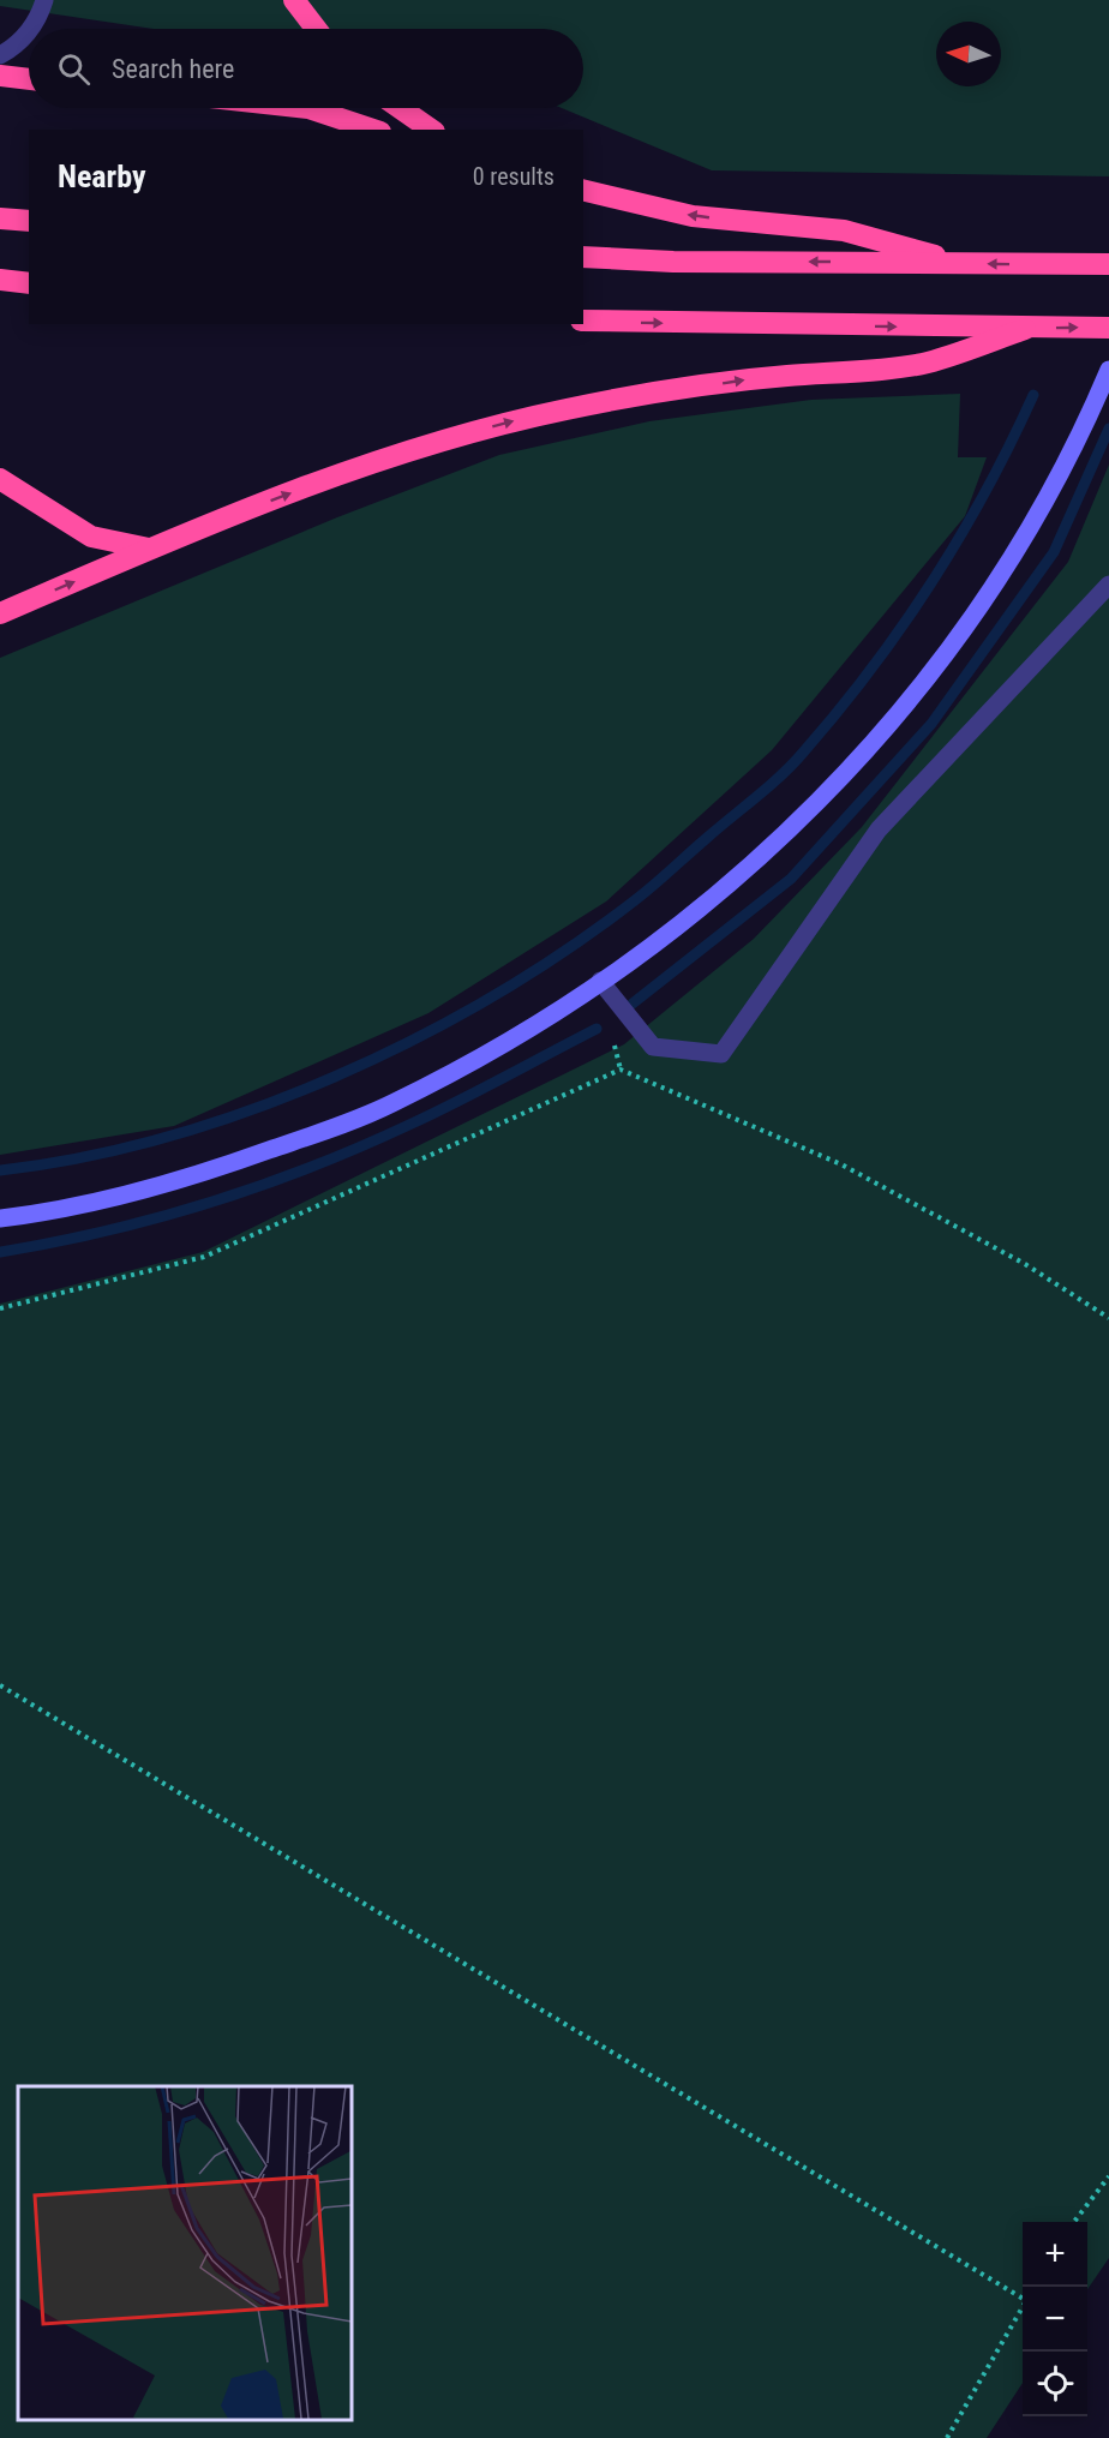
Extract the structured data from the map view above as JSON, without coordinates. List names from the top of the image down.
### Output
{
  "north": "left",
  "page": {
    "search": "Search here",
    "heading": ["Nearby", "0 results"],
    "map_buttons": ["+", "−"]
  }
}
